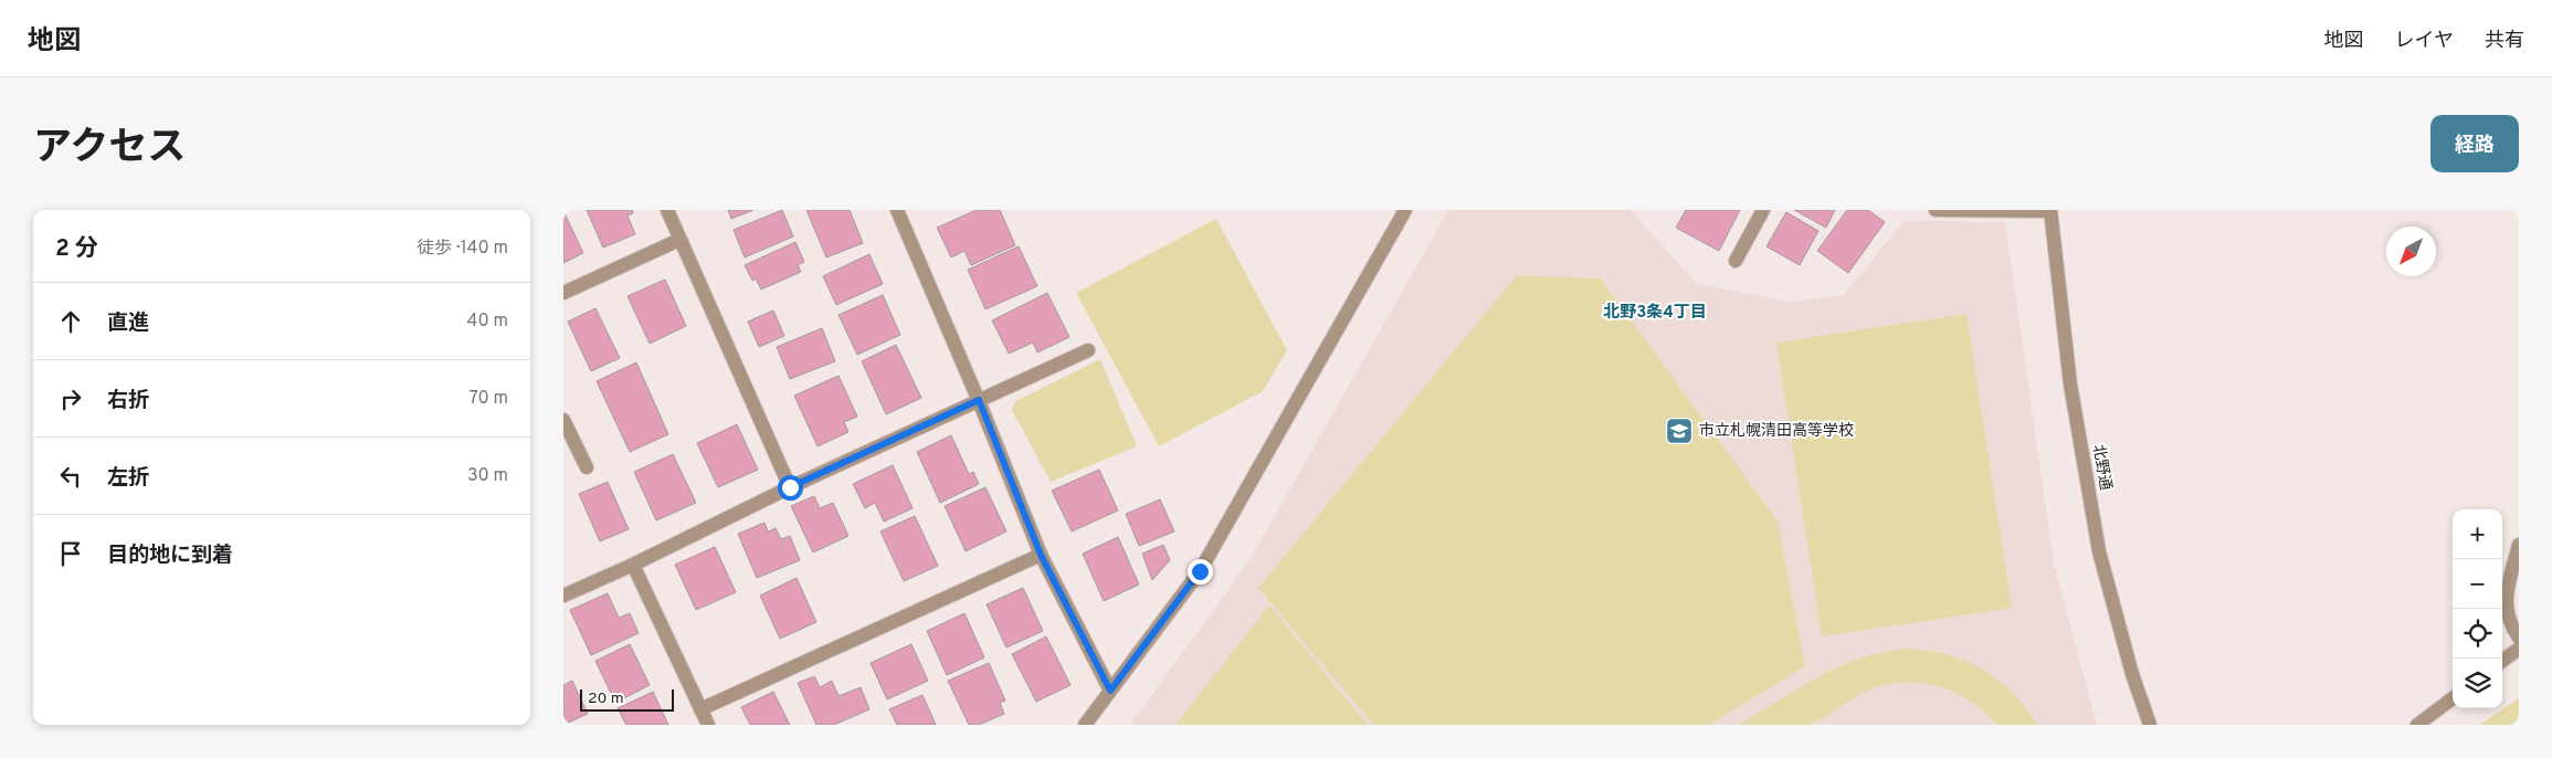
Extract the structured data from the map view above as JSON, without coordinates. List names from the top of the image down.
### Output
{
  "streets": {
    "street": ["北野通"]
  },
  "districts": ["北野3条4丁目"],
  "places": {
    "school or university": ["市立札幌清田高等学校"]
  },
  "scale_bar": "20 m",
  "north": "bottom left",
  "page": {
    "header": "地図",
    "nav": ["地図", "レイヤ", "共有"],
    "title": "アクセス",
    "buttons": "経路",
    "heading": ["2 分", "徒歩 · 140 m"],
    "list": [
      ["直進", "40 m"],
      ["右折", "70 m"],
      ["左折", "30 m"],
      "目的地に到着"
    ],
    "map_buttons": ["+", "−"],
    "scale": "20 m"
  }
}
